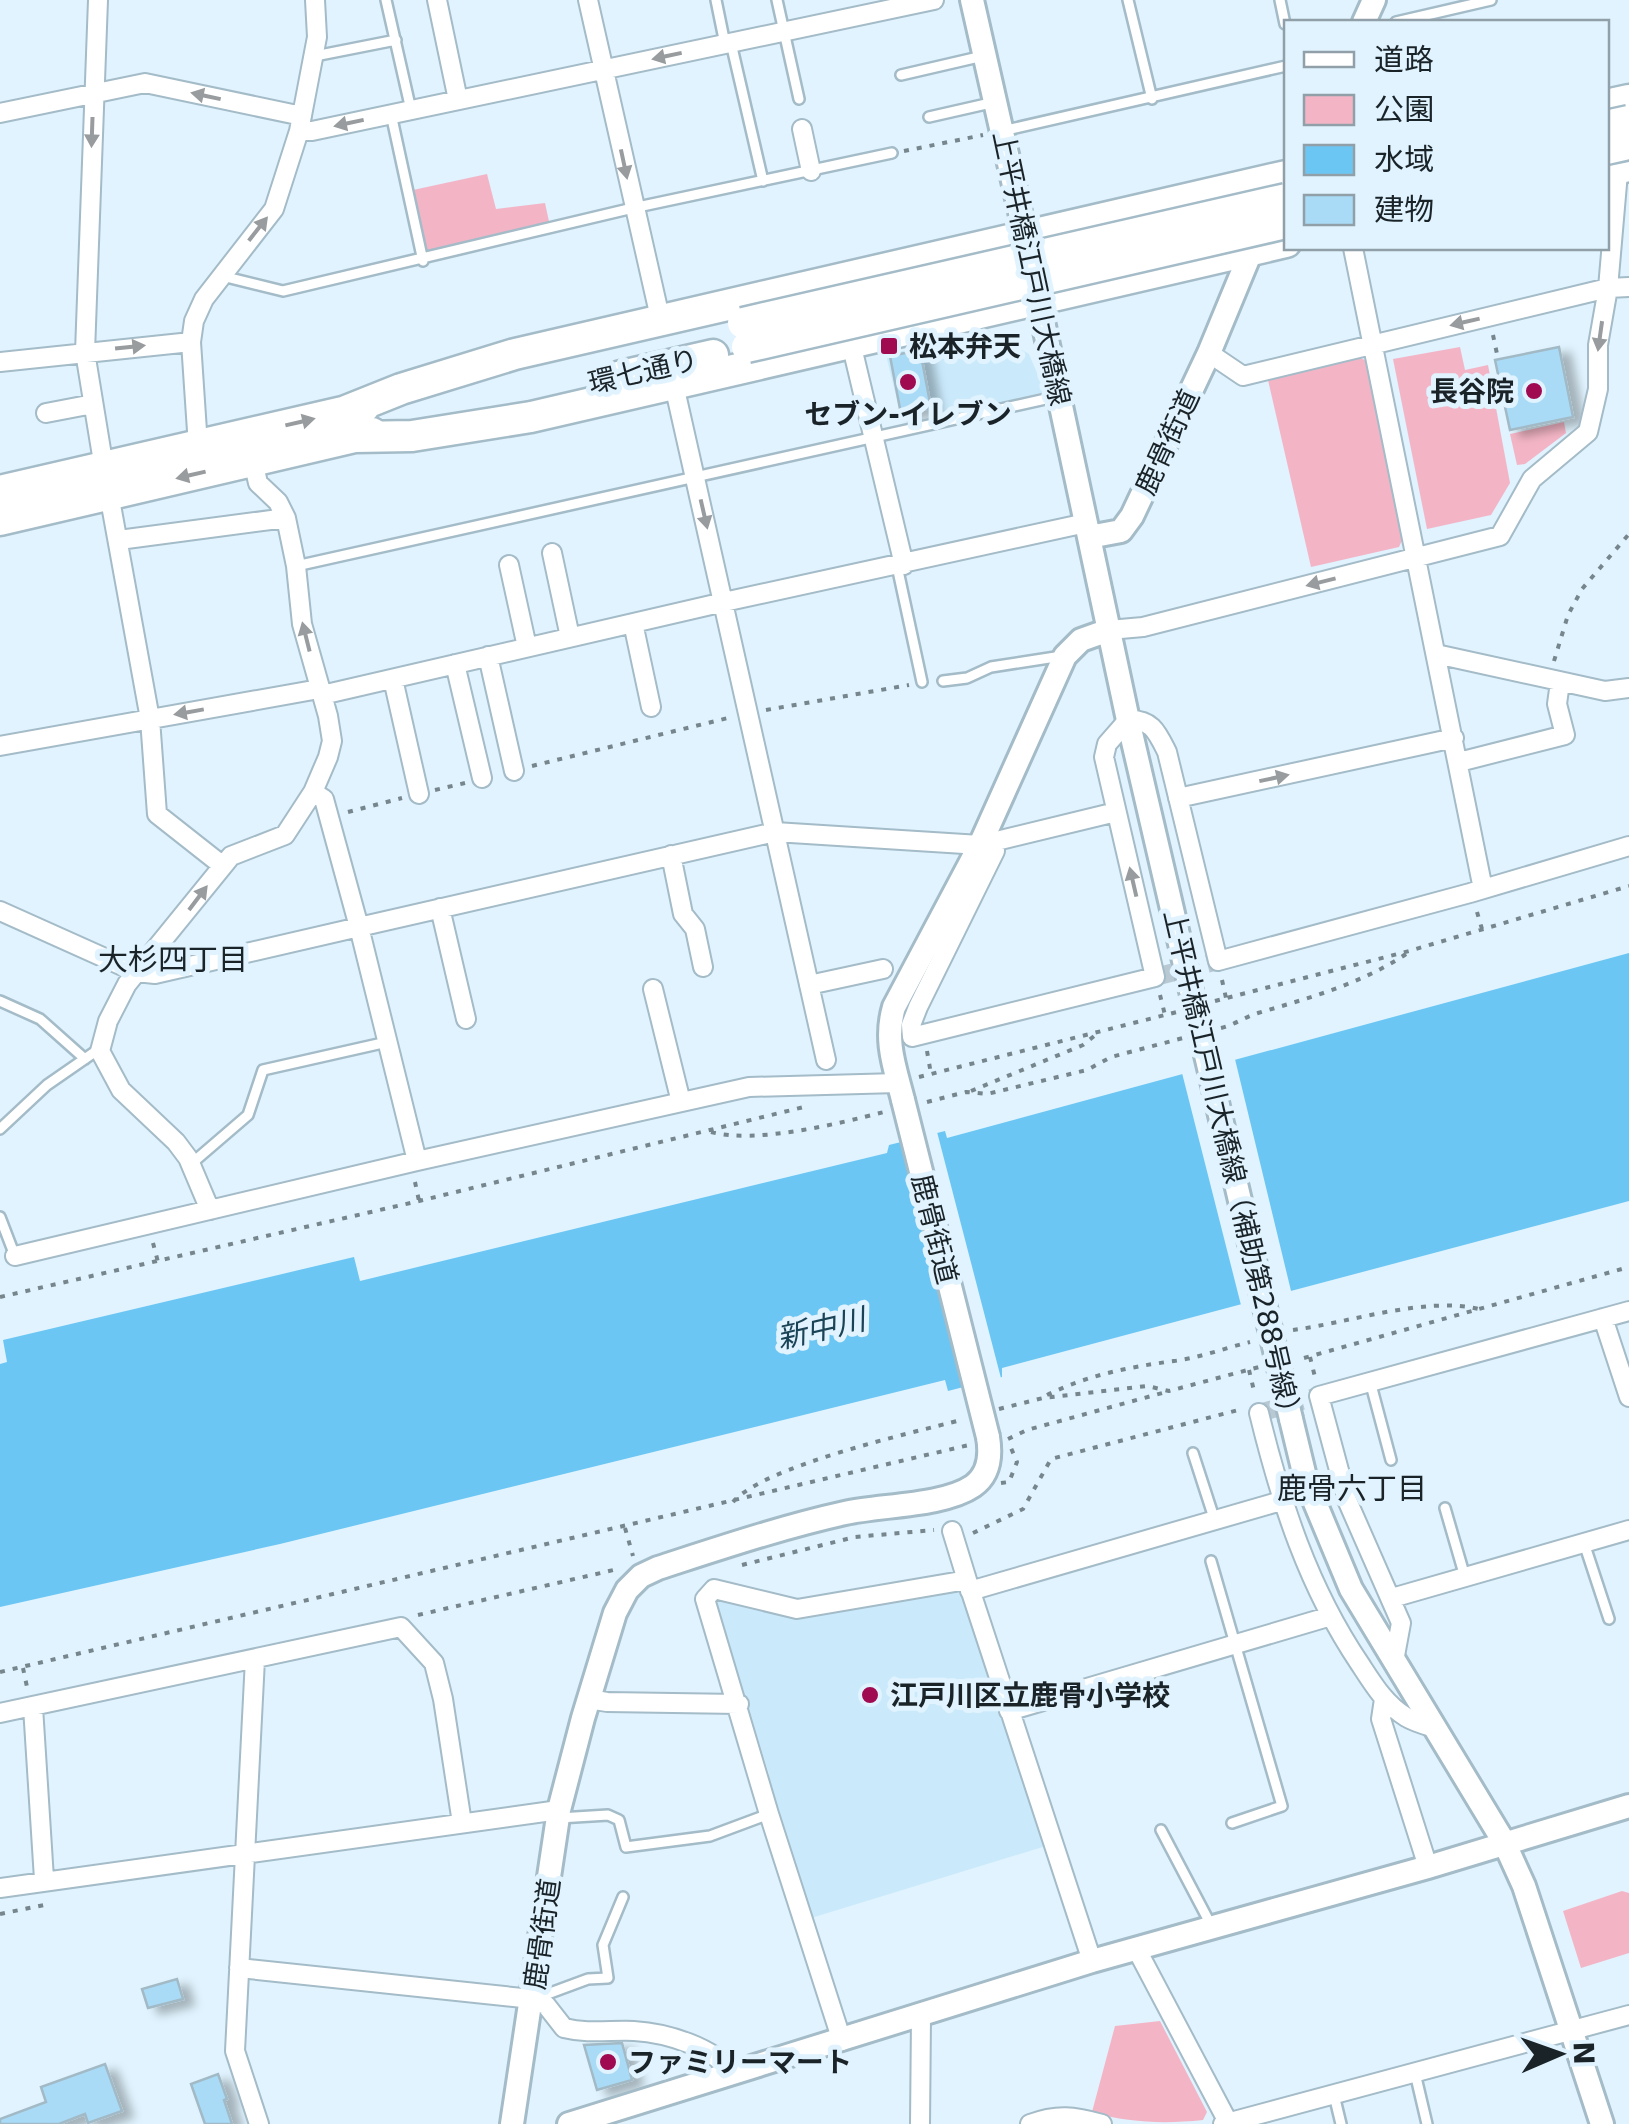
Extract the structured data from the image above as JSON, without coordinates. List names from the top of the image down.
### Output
{
  "streets": {
    "main road": ["環七通り"],
    "street": ["上平井橋江戸川大橋線", "鹿骨街道", "上平井橋江戸川大橋線（補助第288号線）"]
  },
  "crossings": [
    ["上平井橋江戸川大橋線", "鹿骨街道"]
  ],
  "districts": ["大杉四丁目", "鹿骨六丁目"],
  "water": ["新中川"],
  "places": {
    "transit": ["松本弁天"],
    "other": [
      "セブン-イレブン",
      "長谷院",
      "江戸川区立鹿骨小学校",
      "ファミリーマート"
    ]
  },
  "legend": [
    "道路",
    "公園",
    "水域",
    "建物"
  ],
  "north": "right"
}
